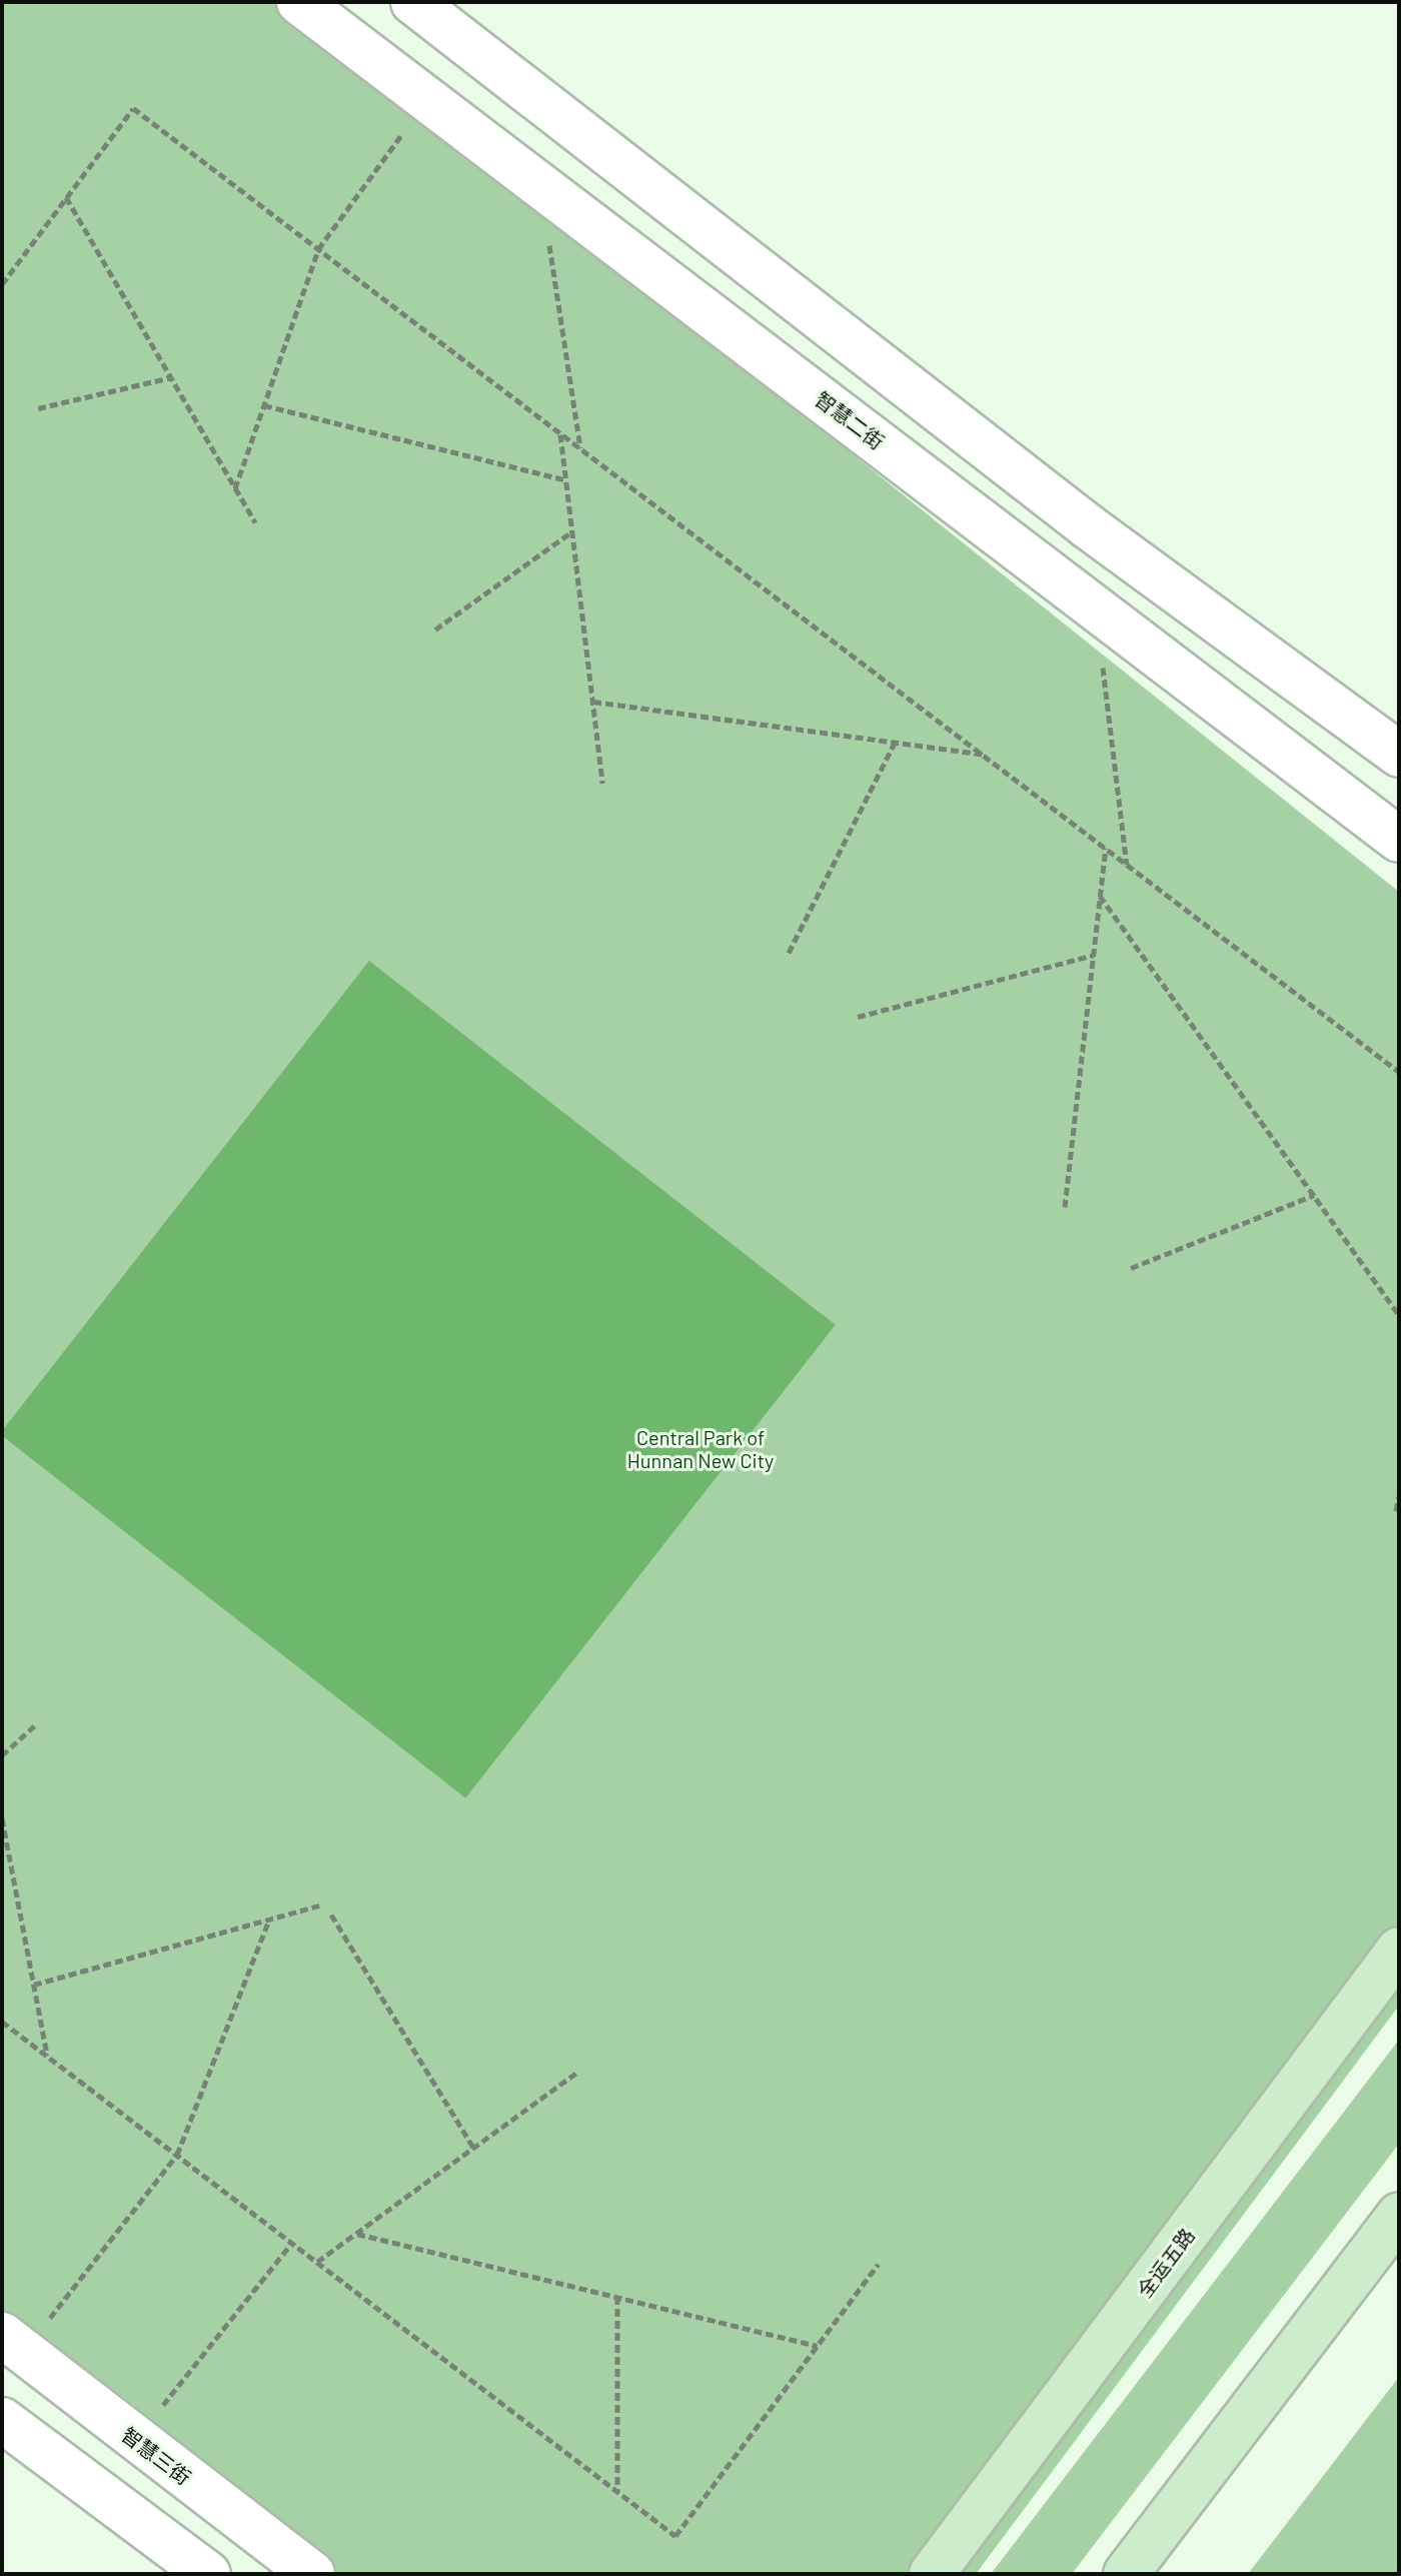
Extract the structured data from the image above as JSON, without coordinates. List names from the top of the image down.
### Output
{
  "streets": {
    "main road": ["智慧二街", "全运五路", "智慧三街"]
  },
  "parks": ["Central Park of Hunnan New City"]
}
